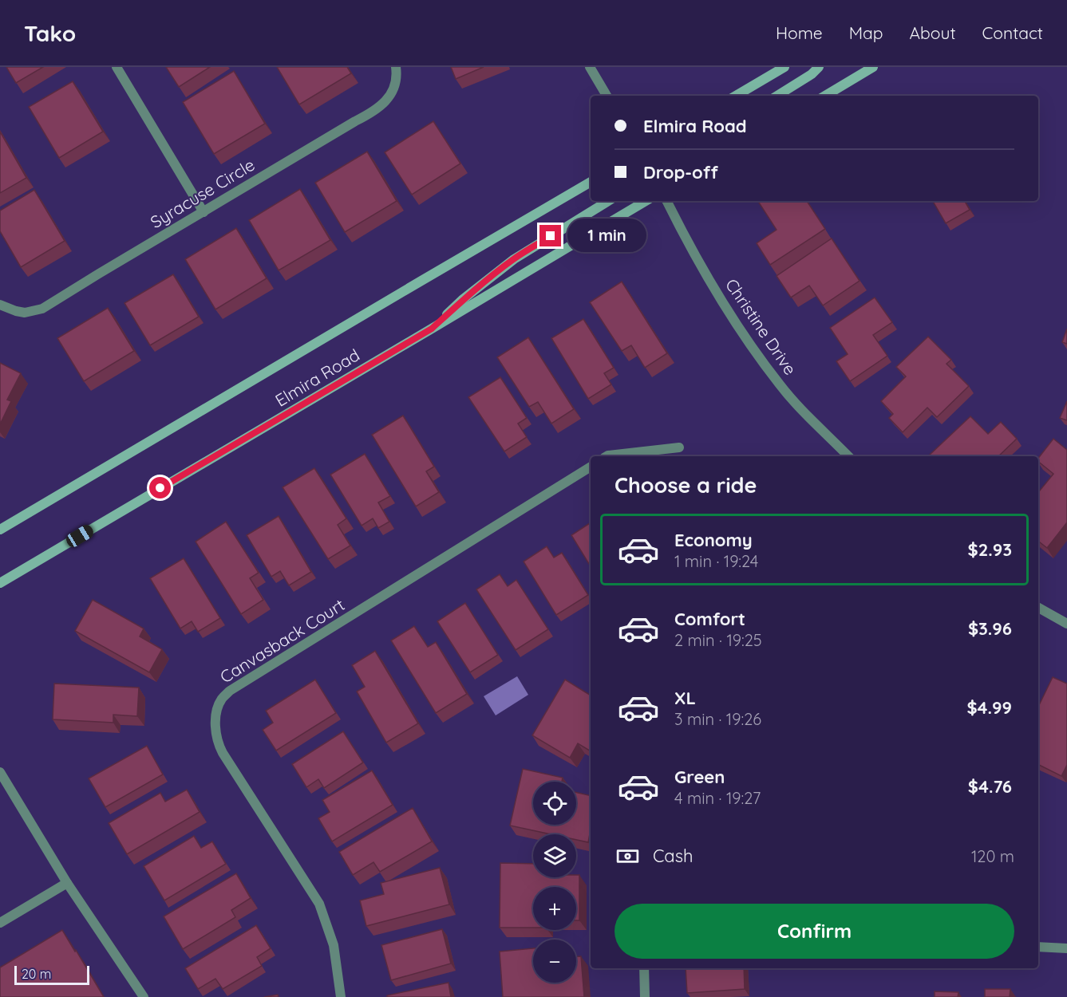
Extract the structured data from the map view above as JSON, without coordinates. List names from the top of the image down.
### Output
{
  "streets": {
    "main road": ["Elmira Road"],
    "street": ["Syracuse Circle", "Christine Drive", "Canvasback Court"]
  },
  "scale_bar": "20 m",
  "page": {
    "header": "Tako",
    "nav": [
      "Home",
      "Map",
      "About",
      "Contact"
    ],
    "banner": ["Elmira Road", "Drop-off"],
    "bubble": "1 min",
    "heading": "Choose a ride",
    "list": [
      {
        "name": "Economy",
        "note": "1 min · 19:24",
        "value": "$2.93"
      },
      {
        "name": "Comfort",
        "note": "2 min · 19:25",
        "value": "$3.96"
      },
      {
        "name": "XL",
        "note": "3 min · 19:26",
        "value": "$4.99"
      },
      {
        "name": "Green",
        "note": "4 min · 19:27",
        "value": "$4.76"
      }
    ],
    "map_buttons": ["+", "−"],
    "pay": ["Cash", "120 m"],
    "buttons": "Confirm",
    "scale": "20 m"
  }
}
